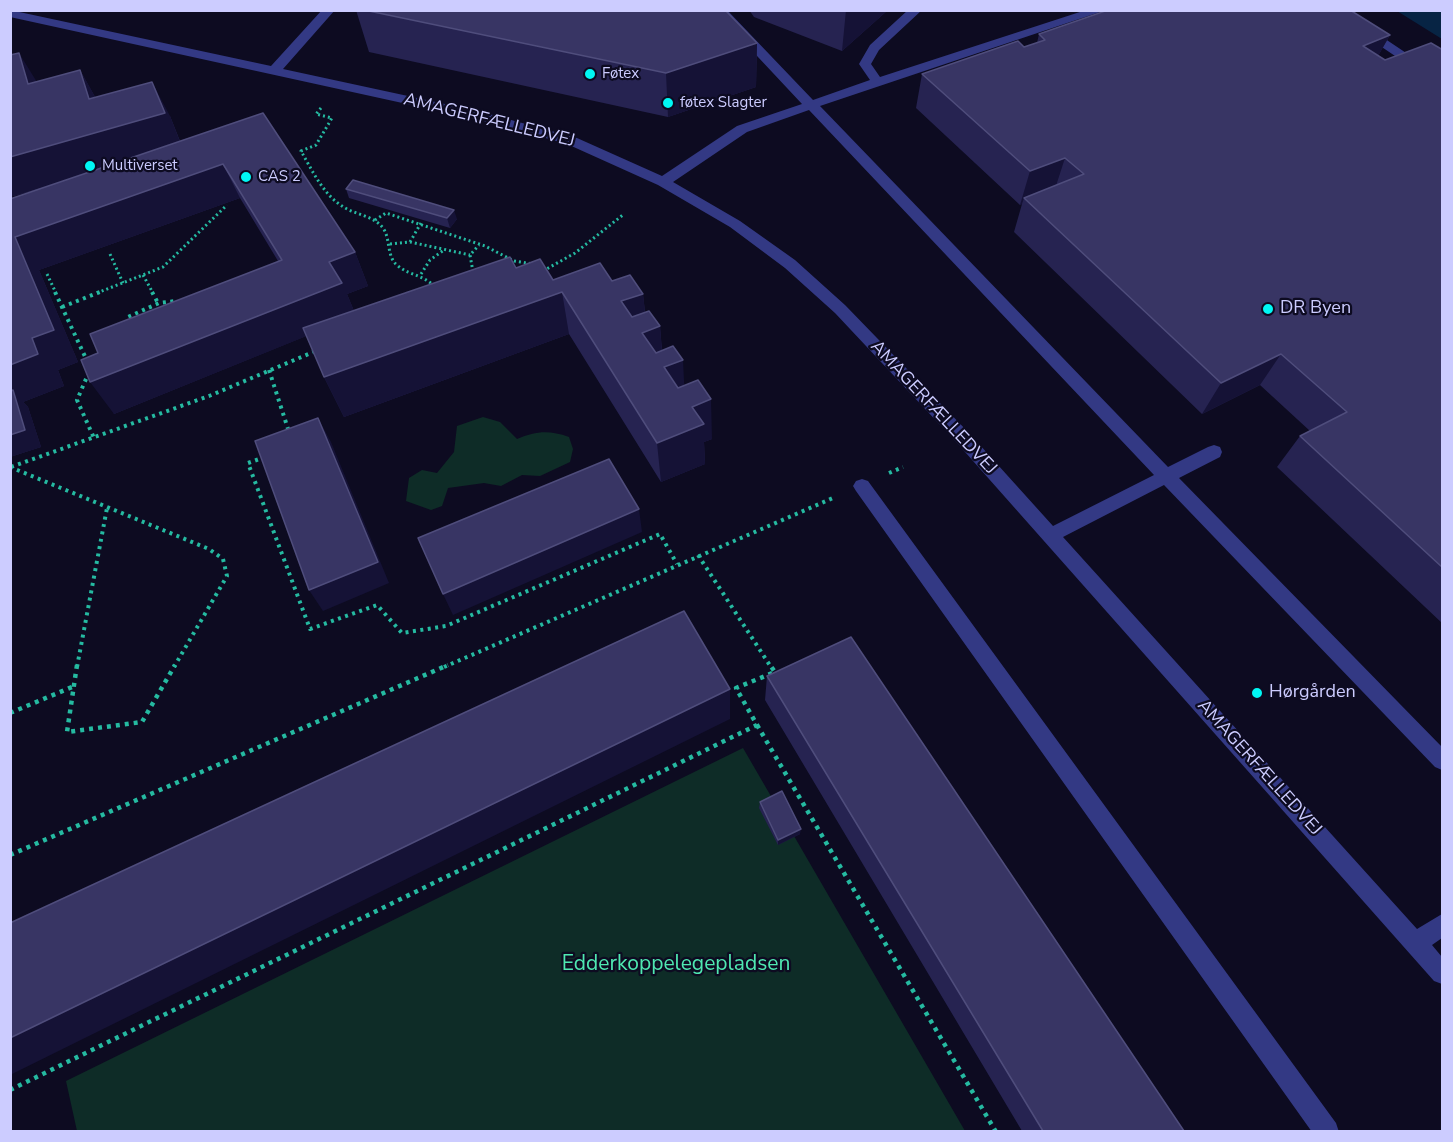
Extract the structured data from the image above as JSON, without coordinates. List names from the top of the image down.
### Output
{
  "streets": {
    "street": ["AMAGERFÆLLEDVEJ"]
  },
  "parks": ["Edderkoppelegepladsen"],
  "places": [
    "Føtex",
    "føtex Slagter",
    "Multiverset",
    "CAS 2",
    "DR Byen",
    "Hørgården"
  ]
}
